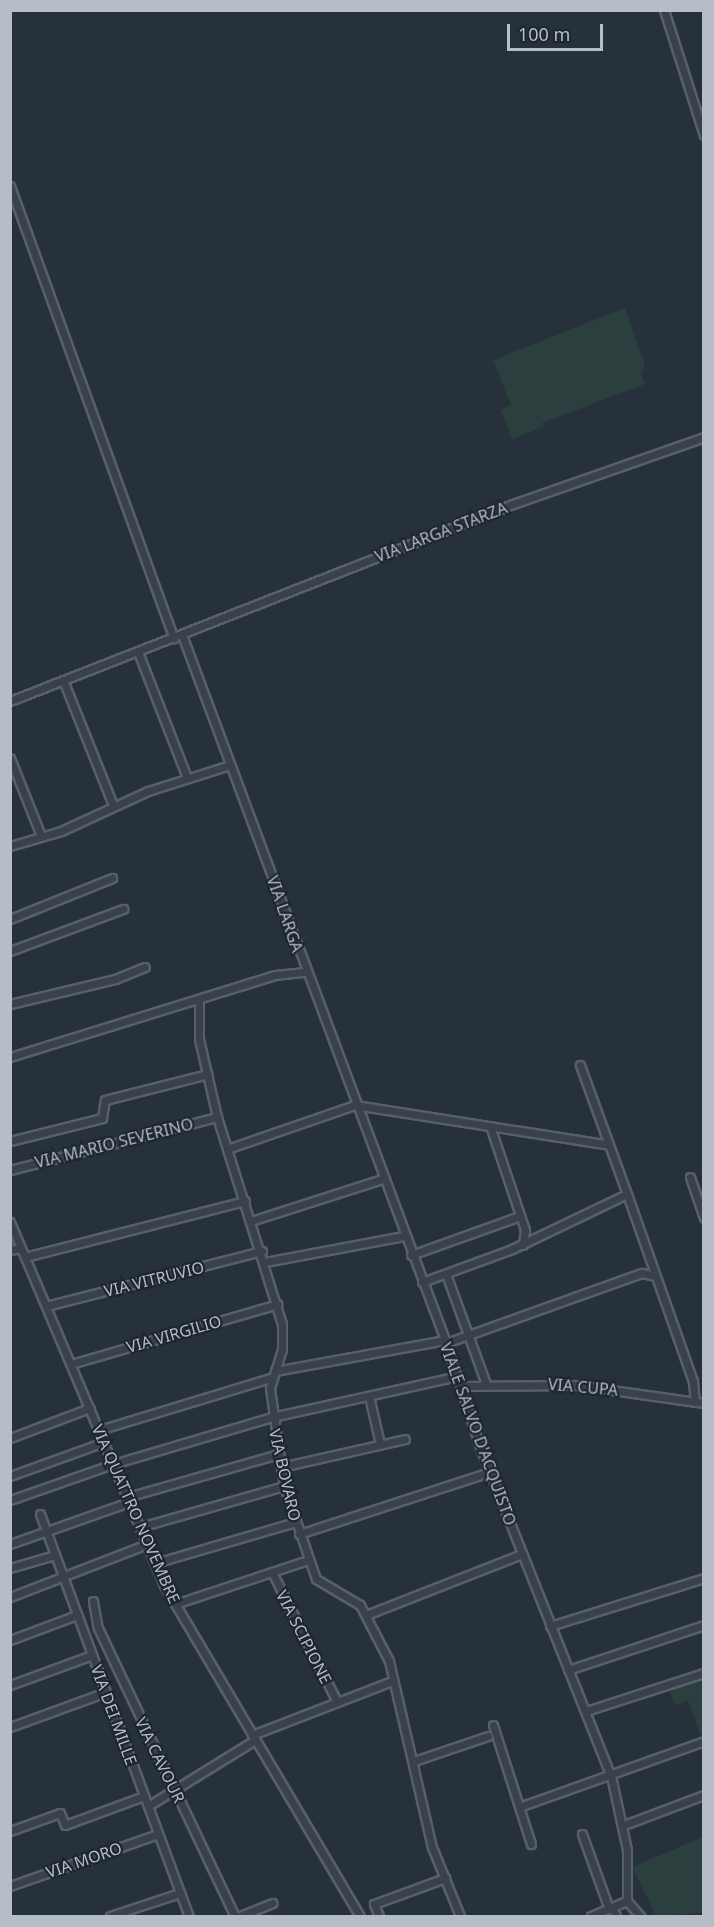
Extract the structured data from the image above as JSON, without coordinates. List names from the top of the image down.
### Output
{
  "streets": {
    "street": [
      "VIA LARGA STARZA",
      "VIA LARGA",
      "VIA MARIO SEVERINO",
      "VIA VITRUVIO",
      "VIA VIRGILIO",
      "VIA CUPA",
      "VIALE SALVO D'ACQUISTO",
      "VIA BOVARO",
      "VIA QUATTRO NOVEMBRE",
      "VIA SCIPIONE",
      "VIA DEI MILLE",
      "VIA CAVOUR",
      "VIA MORO"
    ]
  },
  "crossings": [
    ["VIA LARGA STARZA", "VIA LARGA"],
    ["VIA LARGA", "VIALE SALVO D'ACQUISTO"],
    ["VIA LARGA", "VIA BOVARO"],
    ["VIA MARIO SEVERINO", "VIA BOVARO"],
    ["VIA VITRUVIO", "VIA BOVARO"],
    ["VIA VITRUVIO", "VIA QUATTRO NOVEMBRE"],
    ["VIA VIRGILIO", "VIA BOVARO"],
    ["VIA VIRGILIO", "VIA QUATTRO NOVEMBRE"],
    ["VIA CUPA", "VIALE SALVO D'ACQUISTO"],
    ["VIA DEI MILLE", "VIA MORO"]
  ],
  "scale_bar": "100 m"
}
